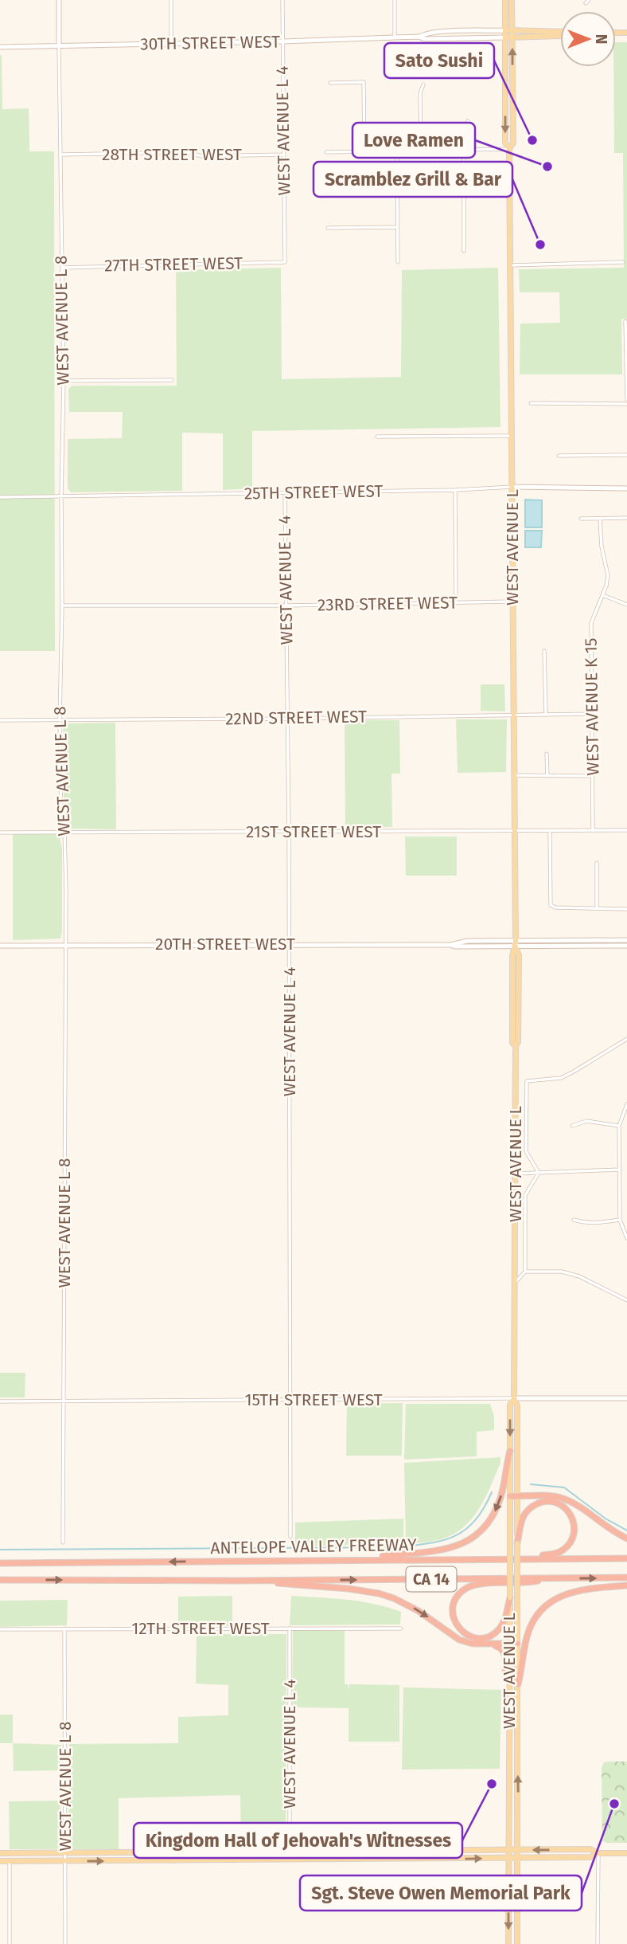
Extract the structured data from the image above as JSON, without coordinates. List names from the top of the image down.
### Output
{
  "streets": {
    "highway": ["ANTELOPE VALLEY FREEWAY", "CA 14"],
    "main road": [
      "30TH STREET WEST",
      "WEST AVENUE L 8",
      "25TH STREET WEST",
      "WEST AVENUE L",
      "20TH STREET WEST",
      "15TH STREET WEST"
    ],
    "street": [
      "WEST AVENUE L 4",
      "28TH STREET WEST",
      "27TH STREET WEST",
      "23RD STREET WEST",
      "WEST AVENUE K 15",
      "22ND STREET WEST",
      "21ST STREET WEST",
      "12TH STREET WEST"
    ]
  },
  "crossings": [
    ["30TH STREET WEST", "WEST AVENUE L 4"],
    ["30TH STREET WEST", "WEST AVENUE L 8"],
    ["30TH STREET WEST", "WEST AVENUE L"],
    ["WEST AVENUE L 4", "28TH STREET WEST"],
    ["WEST AVENUE L 4", "27TH STREET WEST"],
    ["WEST AVENUE L 4", "25TH STREET WEST"],
    ["WEST AVENUE L 4", "23RD STREET WEST"],
    ["WEST AVENUE L 4", "22ND STREET WEST"],
    ["WEST AVENUE L 4", "21ST STREET WEST"],
    ["WEST AVENUE L 4", "20TH STREET WEST"],
    ["WEST AVENUE L 4", "15TH STREET WEST"],
    ["WEST AVENUE L 4", "12TH STREET WEST"],
    ["28TH STREET WEST", "WEST AVENUE L 8"],
    ["27TH STREET WEST", "WEST AVENUE L 8"],
    ["WEST AVENUE L 8", "25TH STREET WEST"],
    ["WEST AVENUE L 8", "23RD STREET WEST"],
    ["WEST AVENUE L 8", "22ND STREET WEST"],
    ["WEST AVENUE L 8", "21ST STREET WEST"],
    ["WEST AVENUE L 8", "20TH STREET WEST"],
    ["WEST AVENUE L 8", "15TH STREET WEST"],
    ["WEST AVENUE L 8", "12TH STREET WEST"],
    ["25TH STREET WEST", "WEST AVENUE L"],
    ["WEST AVENUE L", "23RD STREET WEST"],
    ["WEST AVENUE L", "22ND STREET WEST"],
    ["WEST AVENUE L", "21ST STREET WEST"],
    ["WEST AVENUE L", "20TH STREET WEST"],
    ["WEST AVENUE L", "15TH STREET WEST"],
    ["WEST AVENUE K 15", "22ND STREET WEST"],
    ["WEST AVENUE K 15", "21ST STREET WEST"]
  ],
  "places": [
    "Sato Sushi",
    "Love Ramen",
    "Scramblez Grill & Bar",
    "Kingdom Hall of Jehovah's Witnesses",
    "Sgt. Steve Owen Memorial Park"
  ],
  "north": "right"
}
